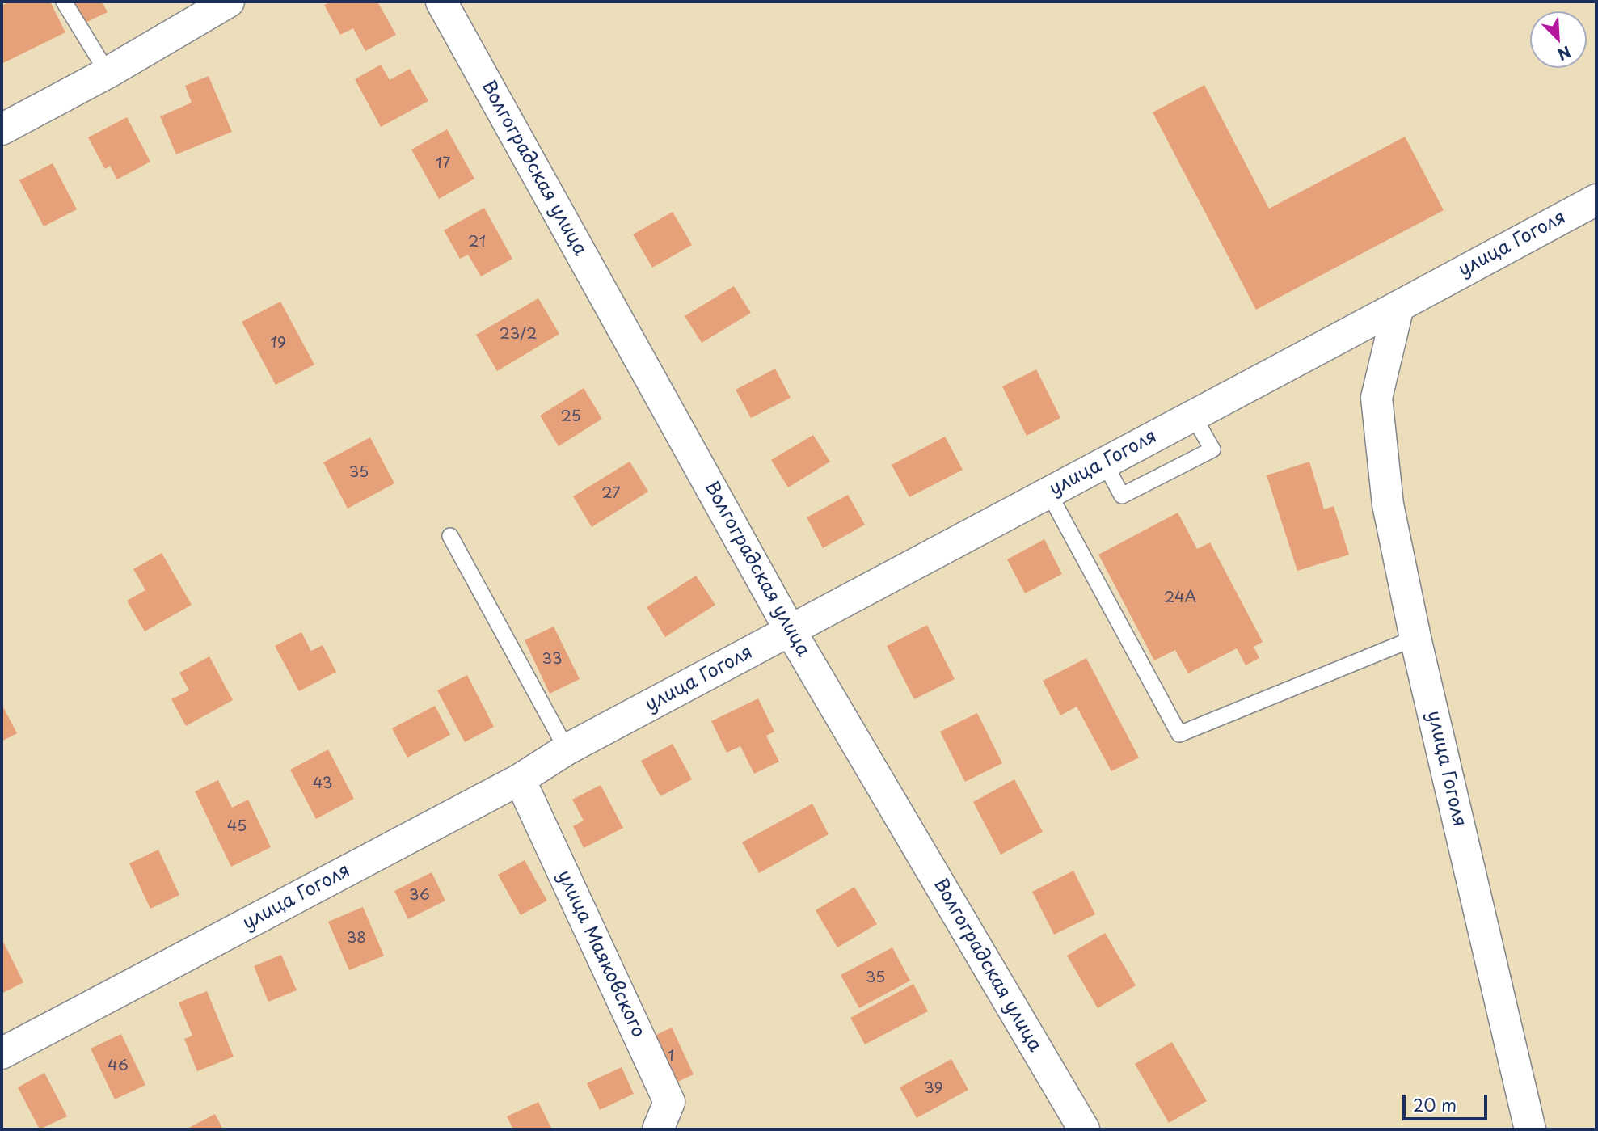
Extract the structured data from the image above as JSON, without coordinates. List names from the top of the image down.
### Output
{
  "streets": {
    "street": ["Волгоградская улица", "улица Гоголя", "улица Маяковского"]
  },
  "crossings": [
    ["Волгоградская улица", "улица Гоголя"],
    ["улица Гоголя", "улица Маяковского"]
  ],
  "house_numbers": [
    "17",
    "21",
    "23/2",
    "19",
    "25",
    "35",
    "27",
    "24А",
    "33",
    "43",
    "45",
    "36",
    "38",
    "35",
    "1",
    "46",
    "39"
  ],
  "scale_bar": "20 m",
  "north": "bottom right"
}
